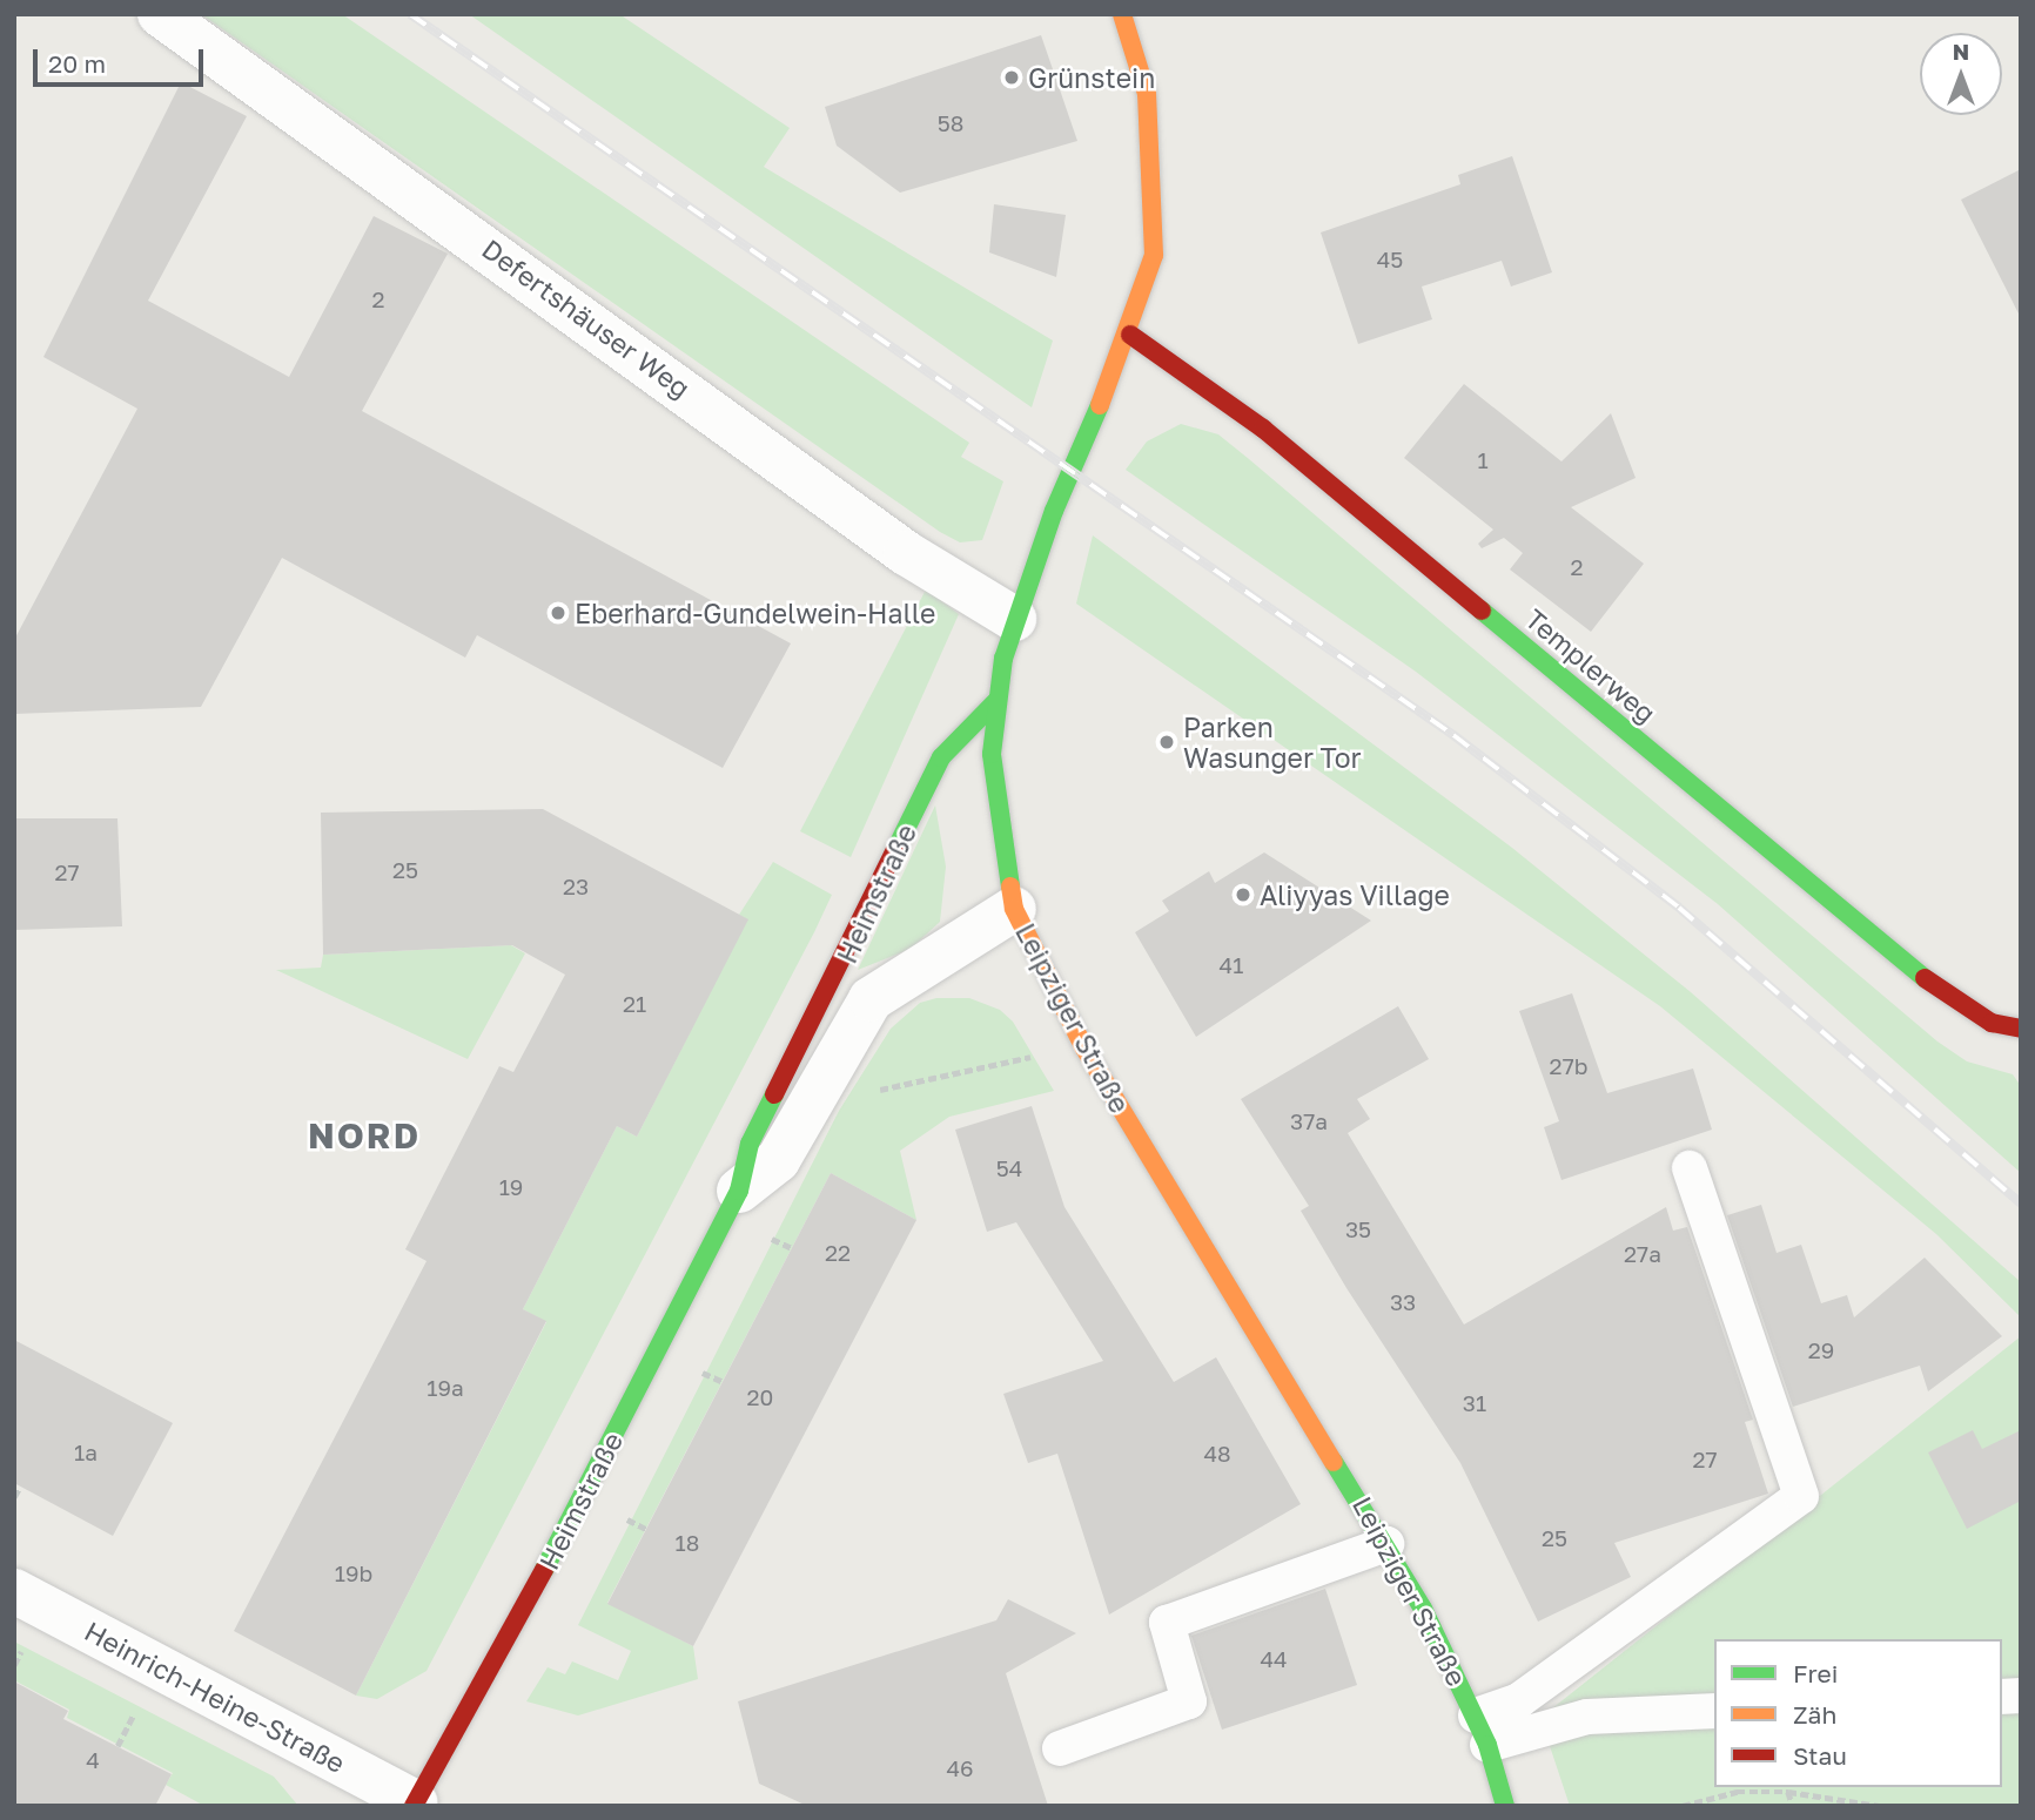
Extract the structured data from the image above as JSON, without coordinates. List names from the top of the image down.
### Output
{
  "streets": {
    "street": [
      "Defertshäuser Weg",
      "Templerweg",
      "Heimstraße",
      "Leipziger Straße",
      "Heinrich-Heine-Straße"
    ]
  },
  "crossings": [
    ["Defertshäuser Weg", "Leipziger Straße"],
    ["Templerweg", "Leipziger Straße"],
    ["Heimstraße", "Leipziger Straße"],
    ["Heimstraße", "Heinrich-Heine-Straße"]
  ],
  "districts": ["NORD"],
  "places": [
    "Grünstein",
    "Eberhard-Gundelwein-Halle",
    "Parken Wasunger Tor",
    "Aliyyas Village"
  ],
  "house_numbers": [
    "58",
    "45",
    "2",
    "1",
    "2",
    "25",
    "27",
    "23",
    "41",
    "21",
    "27b",
    "37a",
    "54",
    "19",
    "35",
    "22",
    "27a",
    "33",
    "29",
    "19a",
    "20",
    "31",
    "1a",
    "48",
    "27",
    "25",
    "18",
    "19b",
    "44",
    "4",
    "46"
  ],
  "legend": ["Frei", "Zäh", "Stau"],
  "scale_bar": "20 m",
  "north": "top"
}
